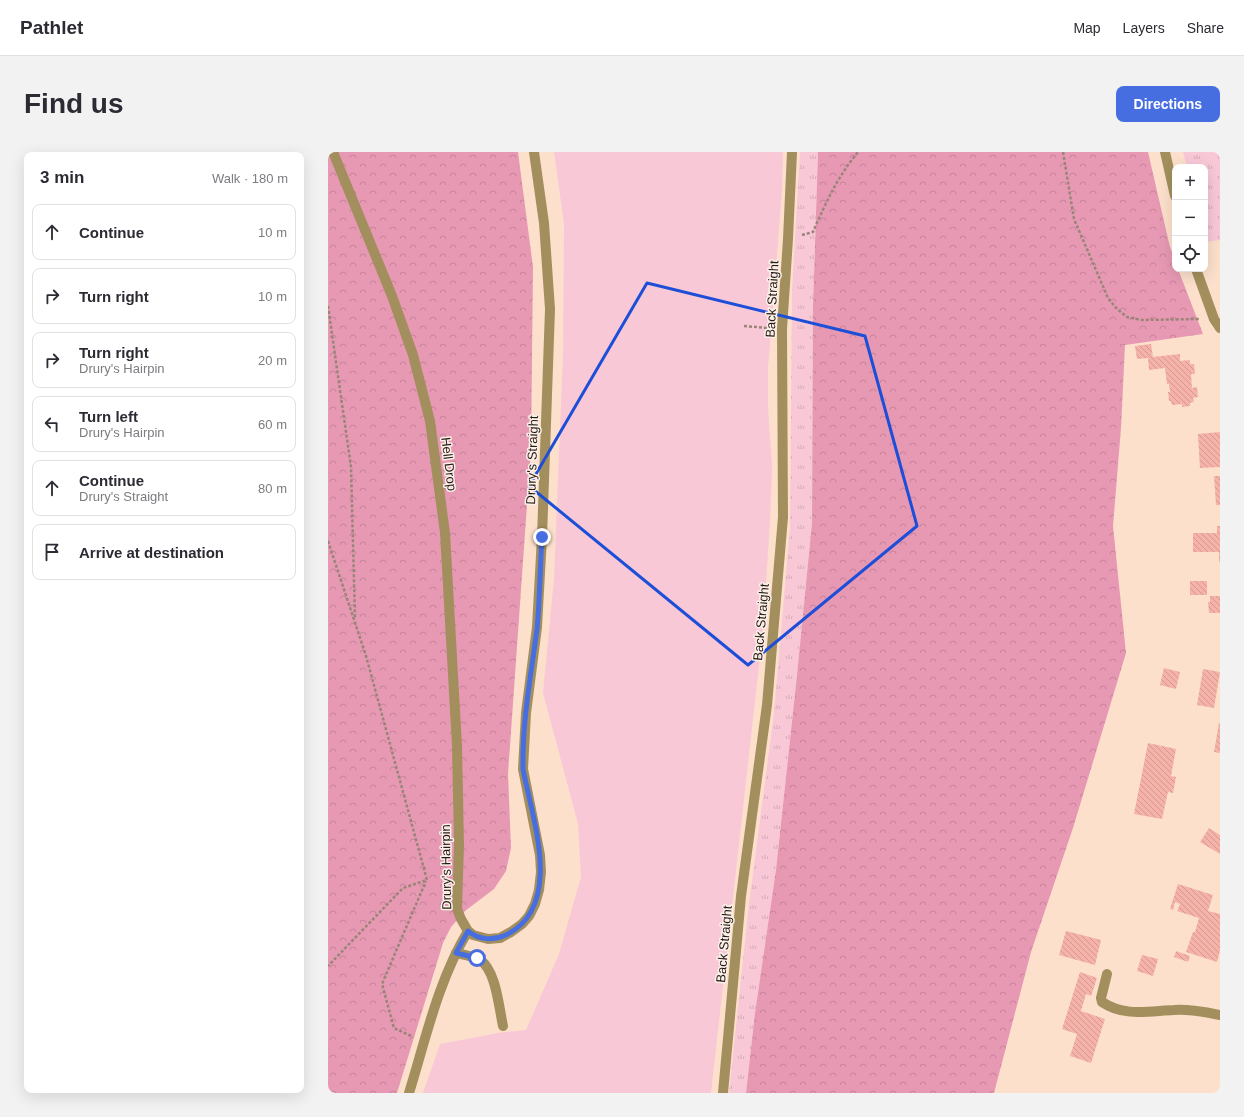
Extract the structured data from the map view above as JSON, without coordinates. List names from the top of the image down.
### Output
{
  "streets": {
    "street": [
      "Back Straight",
      "Drury's Straight",
      "Hell Drop",
      "Drury's Hairpin"
    ]
  },
  "crossings": [
    ["Drury's Straight", "Drury's Hairpin"],
    ["Hell Drop", "Drury's Hairpin"]
  ],
  "page": {
    "header": "Pathlet",
    "nav": ["Map", "Layers", "Share"],
    "buttons": "Directions",
    "title": "Find us",
    "heading": ["3 min", "Walk · 180 m"],
    "map_buttons": ["+", "−"],
    "list": [
      ["Continue", "10 m"],
      ["Turn right", "10 m"],
      ["Turn right", "Drury's Hairpin", "20 m"],
      ["Turn left", "Drury's Hairpin", "60 m"],
      ["Continue", "Drury's Straight", "80 m"],
      "Arrive at destination"
    ]
  }
}
